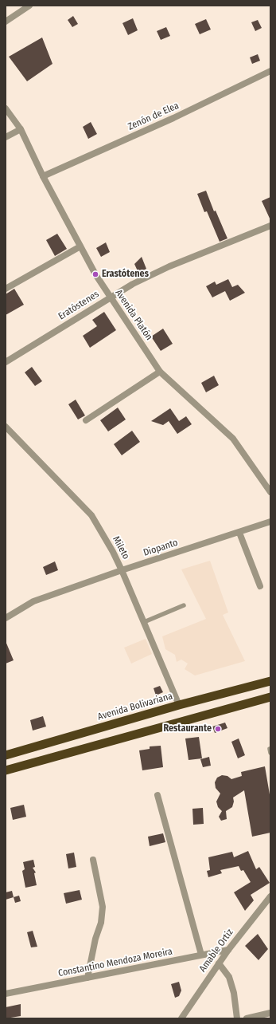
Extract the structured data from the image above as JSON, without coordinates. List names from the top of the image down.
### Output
{
  "streets": {
    "highway": ["Avenida Bolivariana"],
    "street": [
      "Zenón de Elea",
      "Eratóstenes",
      "Avenida Platón",
      "Mileto",
      "Diopanto",
      "Amable Ortiz",
      "Constantino Mendoza Moreira"
    ]
  },
  "crossings": [
    ["Zenón de Elea", "Avenida Platón"],
    ["Eratóstenes", "Avenida Platón"],
    ["Mileto", "Diopanto"],
    ["Mileto", "Avenida Bolivariana"],
    ["Amable Ortiz", "Constantino Mendoza Moreira"]
  ],
  "places": ["Erastótenes", "Restaurante"]
}
